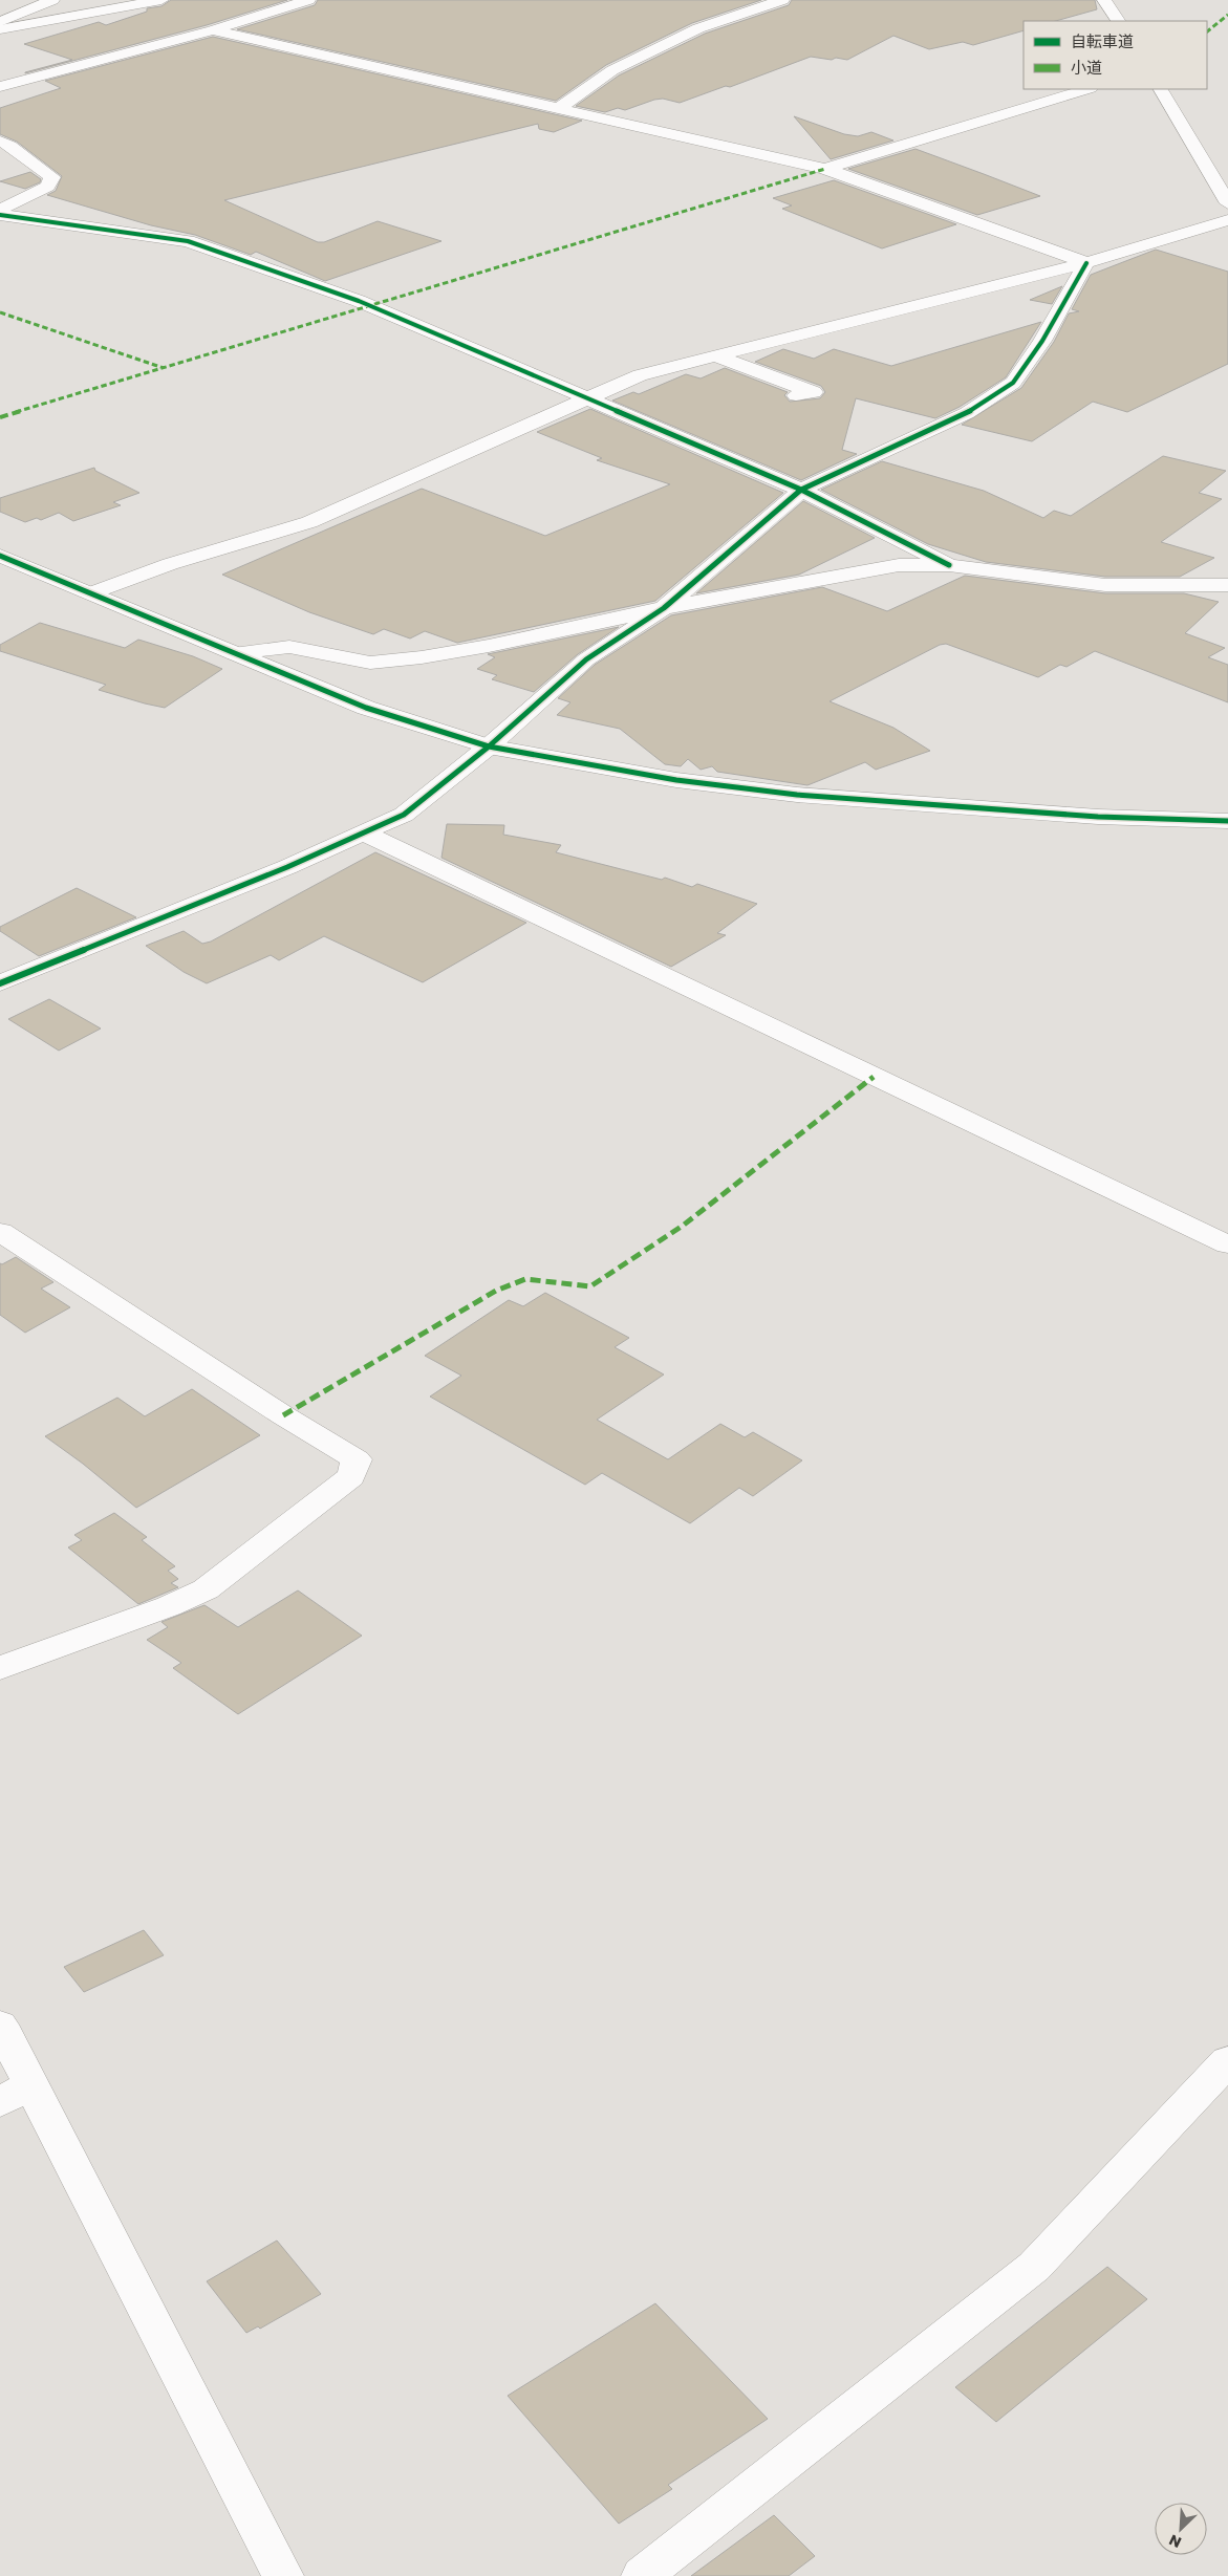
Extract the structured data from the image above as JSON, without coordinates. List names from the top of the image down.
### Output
{
  "legend": ["自転車道", "小道"],
  "north": "bottom left"
}
